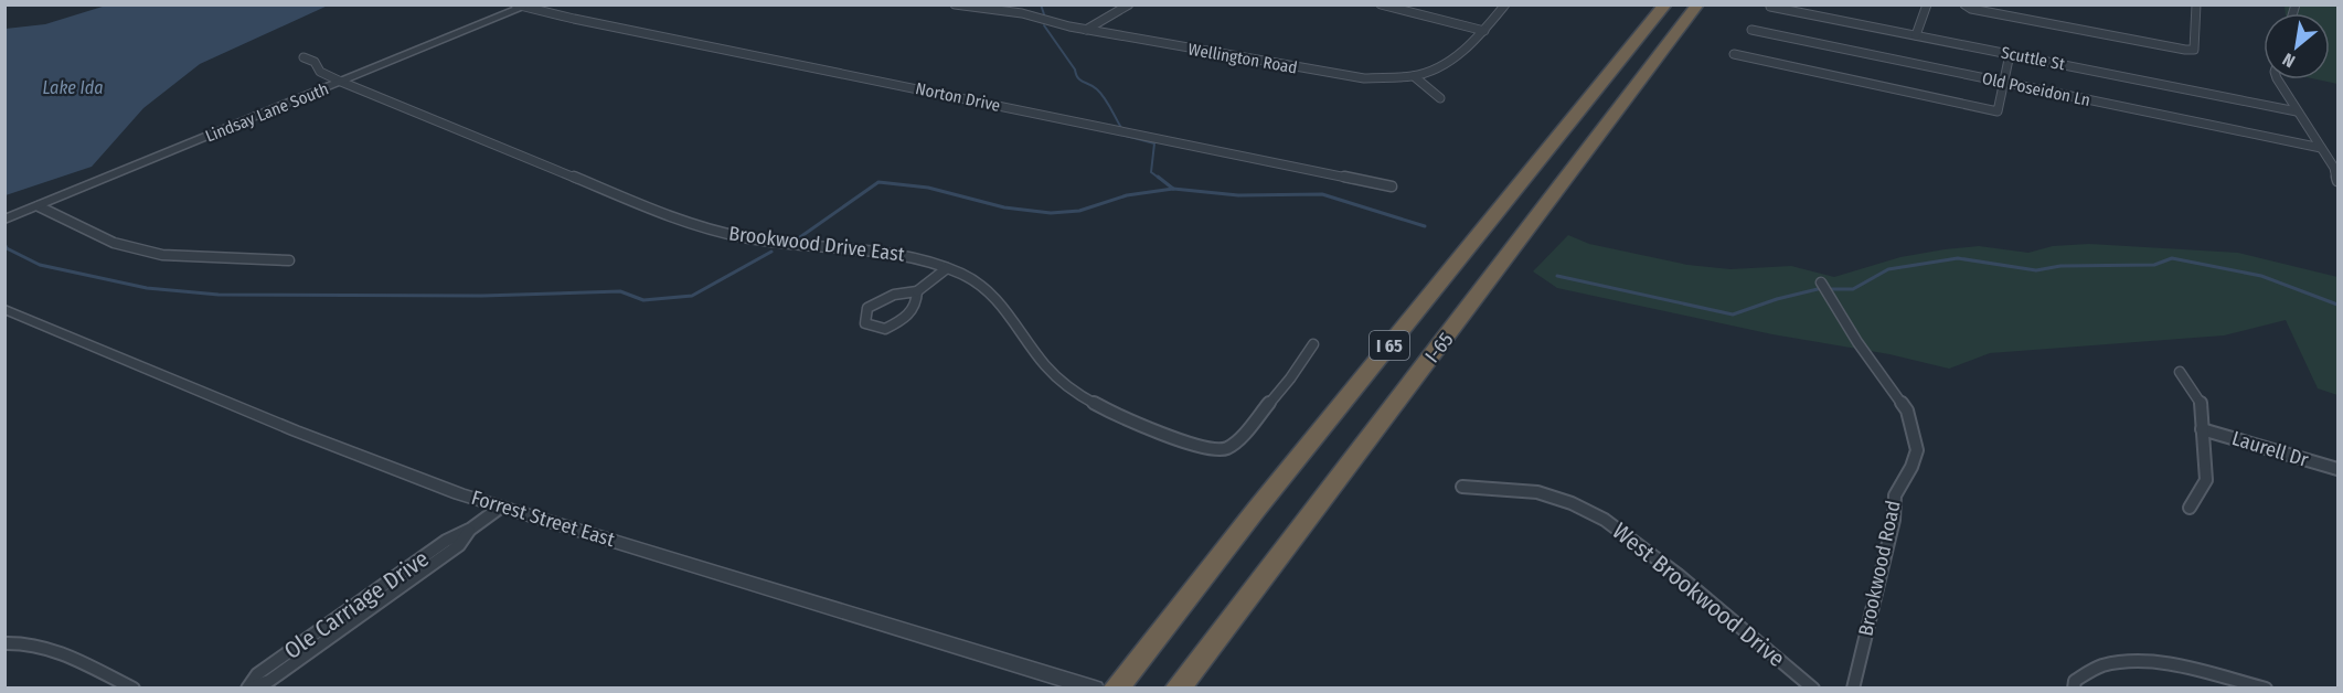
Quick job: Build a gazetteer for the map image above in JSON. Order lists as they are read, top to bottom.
{
  "streets": {
    "highway": ["I 65", "I-65"],
    "street": [
      "Wellington Road",
      "Scuttle St",
      "Old Poseidon Ln",
      "Norton Drive",
      "Lindsay Lane South",
      "Brookwood Drive East",
      "Laurell Dr",
      "Forrest Street East",
      "Brookwood Road",
      "West Brookwood Drive",
      "Ole Carriage Drive"
    ]
  },
  "crossings": [
    ["Norton Drive", "Lindsay Lane South"],
    ["Lindsay Lane South", "Brookwood Drive East"],
    ["Forrest Street East", "Ole Carriage Drive"]
  ],
  "water": ["Lake Ida"],
  "north": "bottom left"
}
